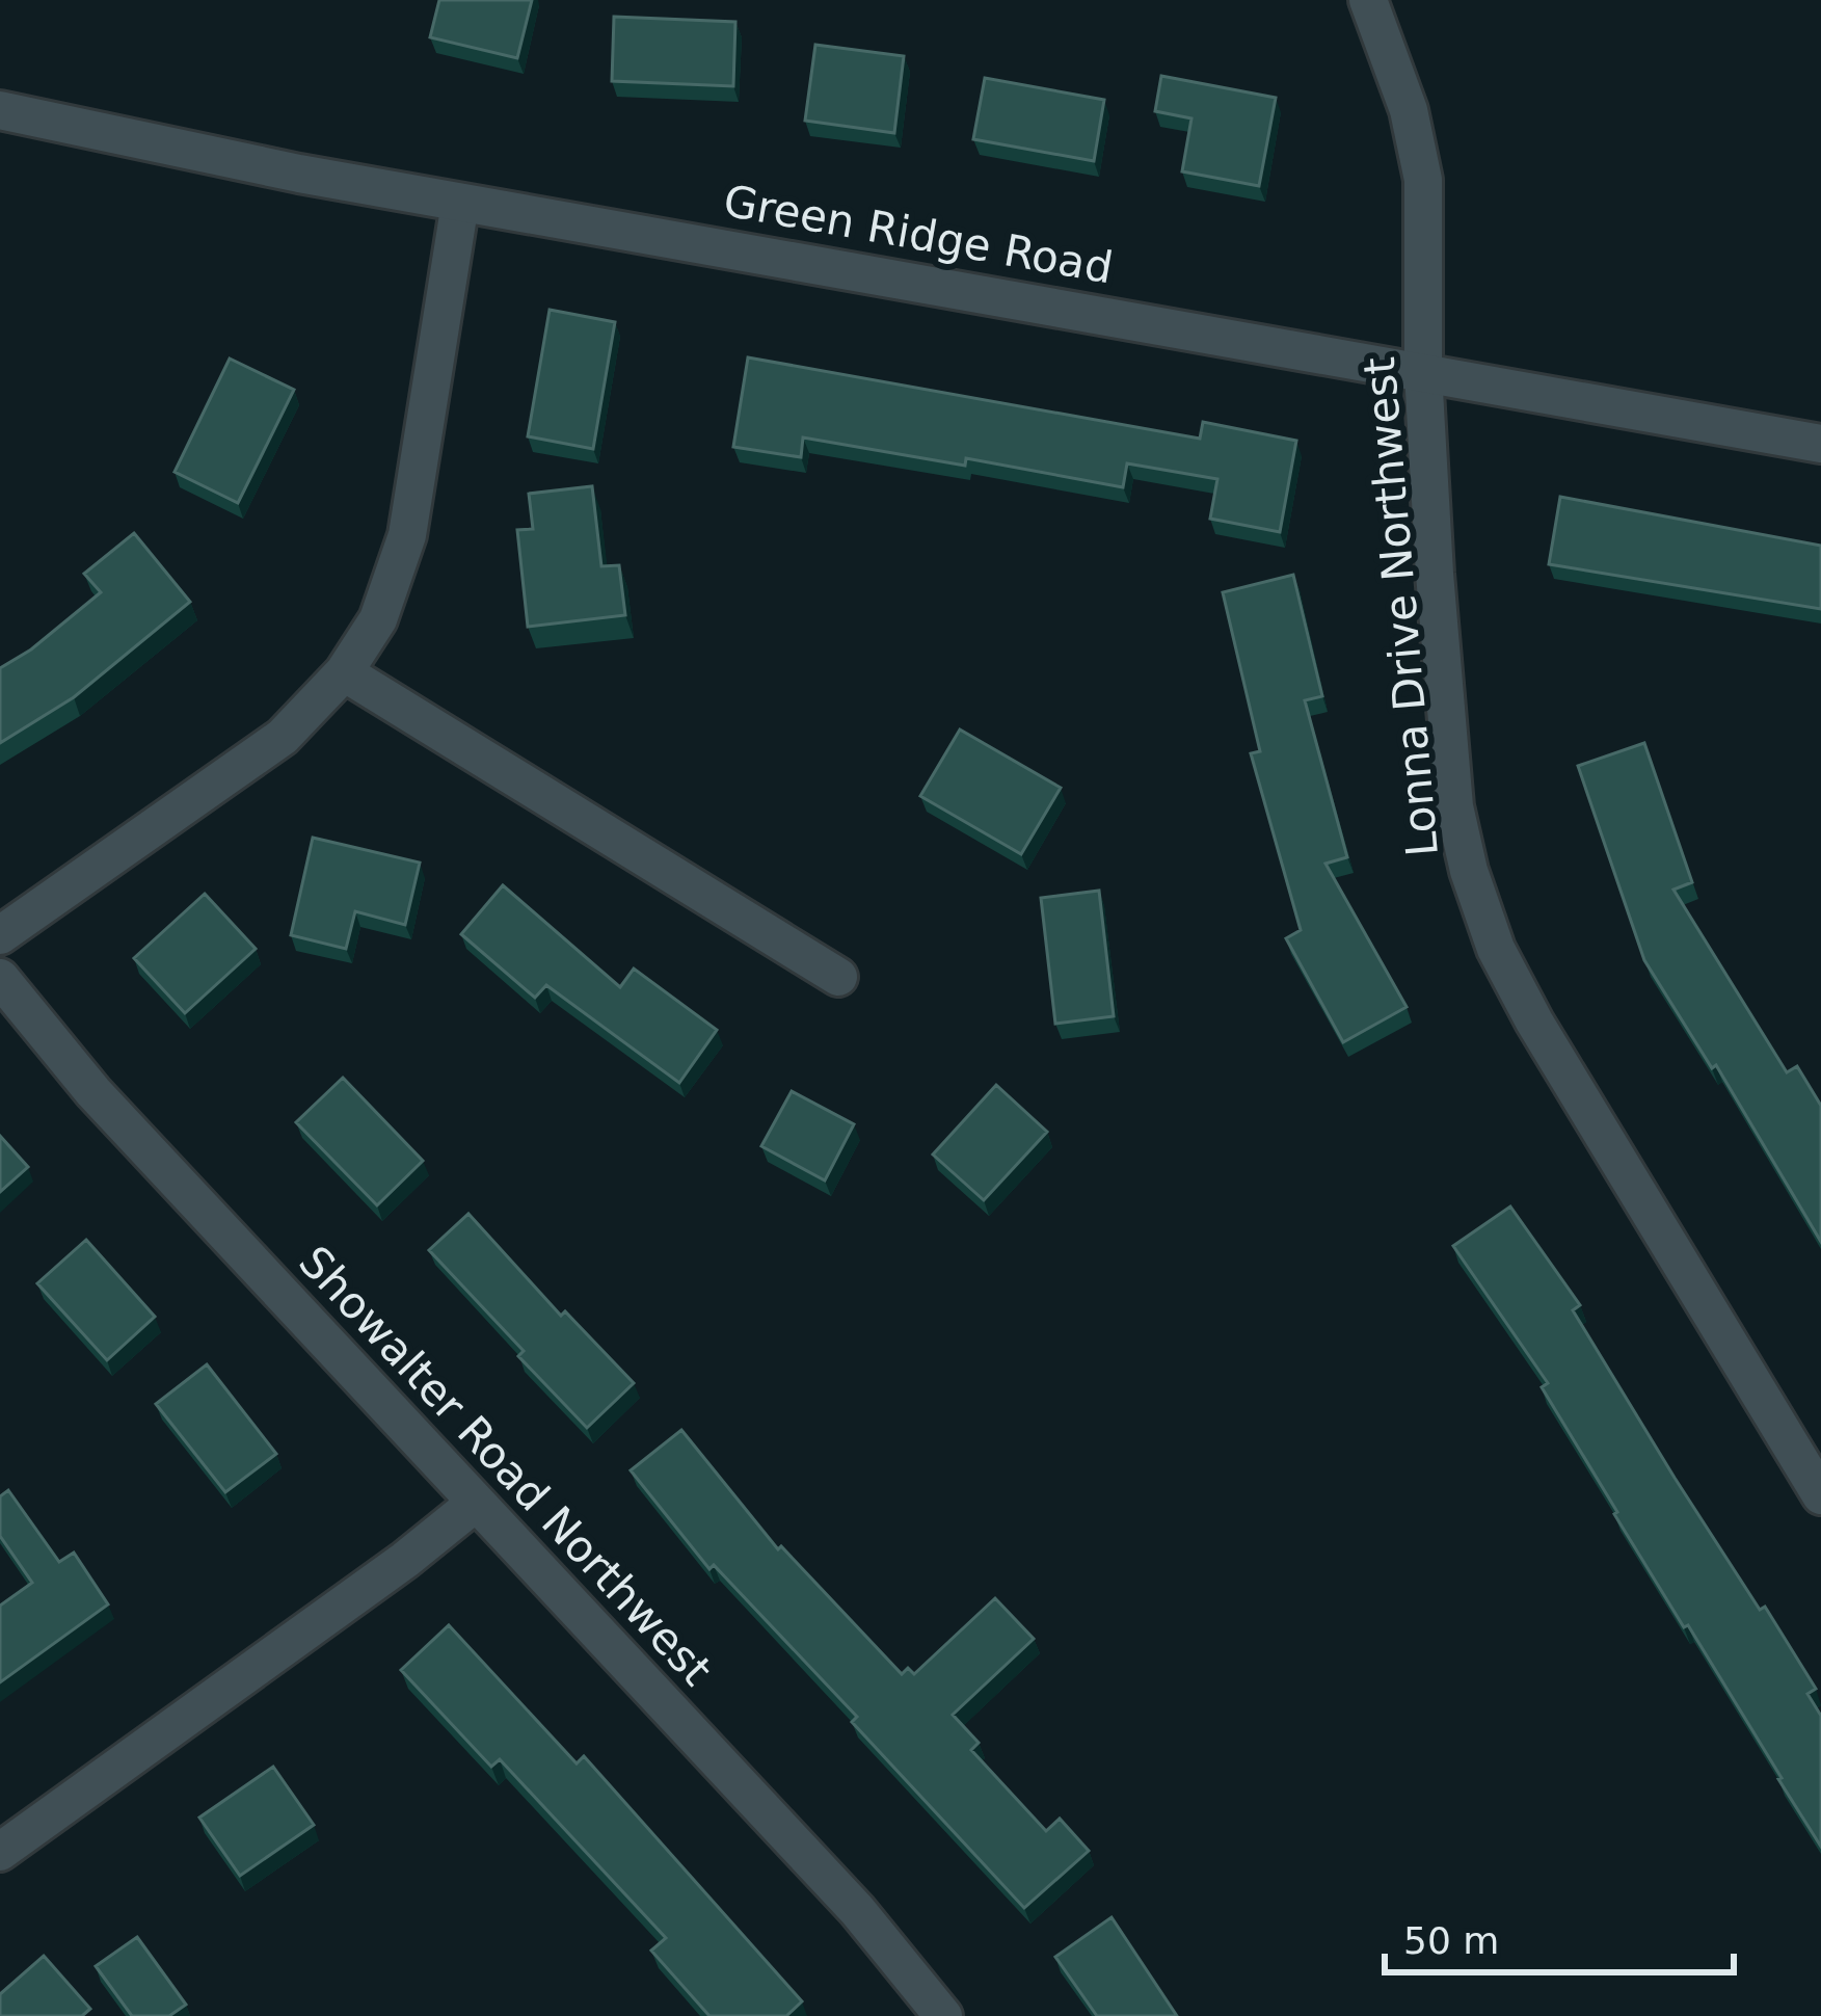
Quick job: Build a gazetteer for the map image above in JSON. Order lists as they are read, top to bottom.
{
  "streets": {
    "street": ["Green Ridge Road", "Lonna Drive Northwest", "Showalter Road Northwest"]
  },
  "crossings": [
    ["Green Ridge Road", "Lonna Drive Northwest"]
  ],
  "scale_bar": "50 m"
}
